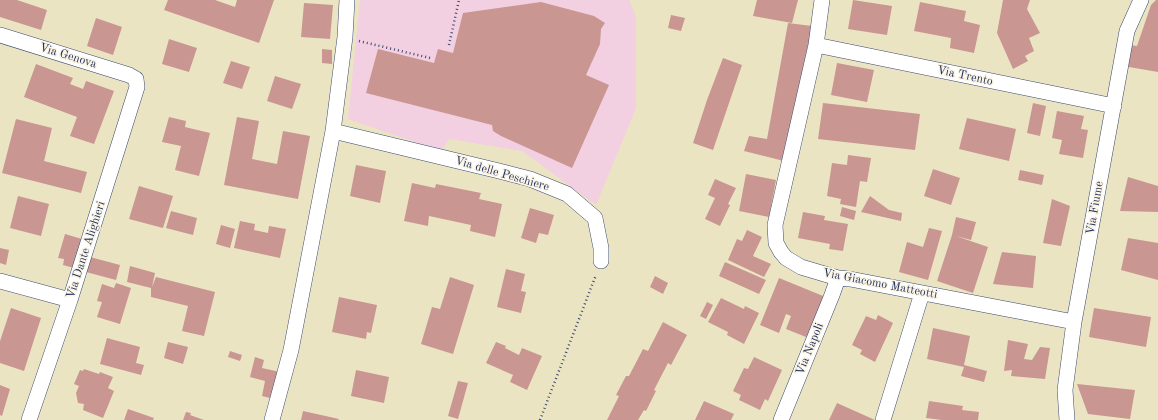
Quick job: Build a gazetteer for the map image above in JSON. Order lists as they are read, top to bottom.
{
  "streets": {
    "street": [
      "Via Genova",
      "Via Trento",
      "Via delle Peschiere",
      "Via Fiume",
      "Via Dante Alighieri",
      "Via Giacomo Matteotti",
      "Via Napoli"
    ]
  },
  "crossings": [
    ["Via Genova", "Via Dante Alighieri"],
    ["Via Trento", "Via Fiume"],
    ["Via Trento", "Via Giacomo Matteotti"],
    ["Via Fiume", "Via Giacomo Matteotti"],
    ["Via Giacomo Matteotti", "Via Napoli"]
  ]
}
